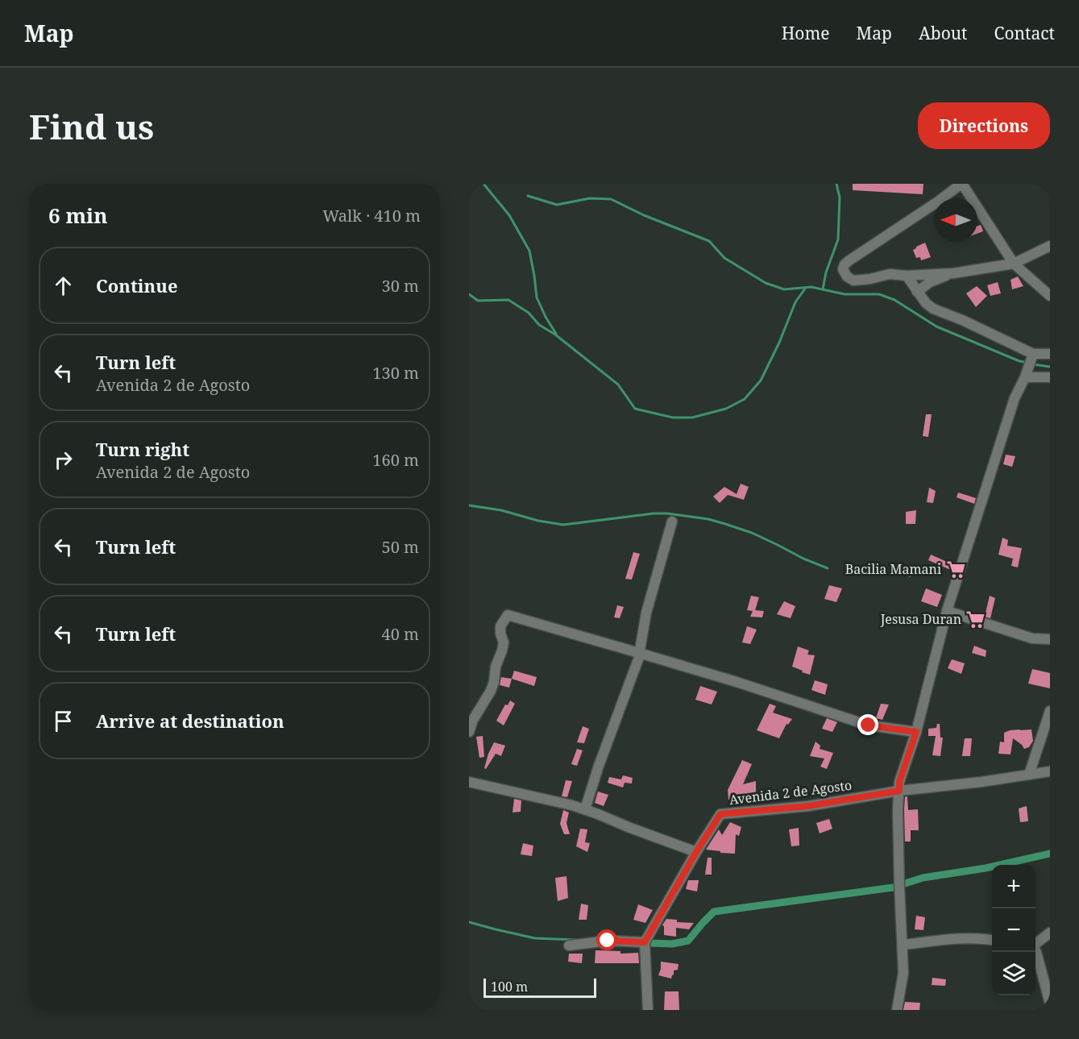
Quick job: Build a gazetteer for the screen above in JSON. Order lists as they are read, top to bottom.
{
  "streets": {
    "street": ["Avenida 2 de Agosto"]
  },
  "places": {
    "supermarket": ["Bacilia Mamani", "Jesusa Duran"]
  },
  "scale_bar": "100 m",
  "north": "left",
  "page": {
    "header": "Map",
    "nav": [
      "Home",
      "Map",
      "About",
      "Contact"
    ],
    "buttons": "Directions",
    "title": "Find us",
    "heading": ["6 min", "Walk · 410 m"],
    "list": [
      ["Continue", "30 m"],
      ["Turn left", "Avenida 2 de Agosto", "130 m"],
      ["Turn right", "Avenida 2 de Agosto", "160 m"],
      ["Turn left", "50 m"],
      ["Turn left", "40 m"],
      "Arrive at destination"
    ],
    "map_buttons": ["+", "−"],
    "scale": "100 m"
  }
}
